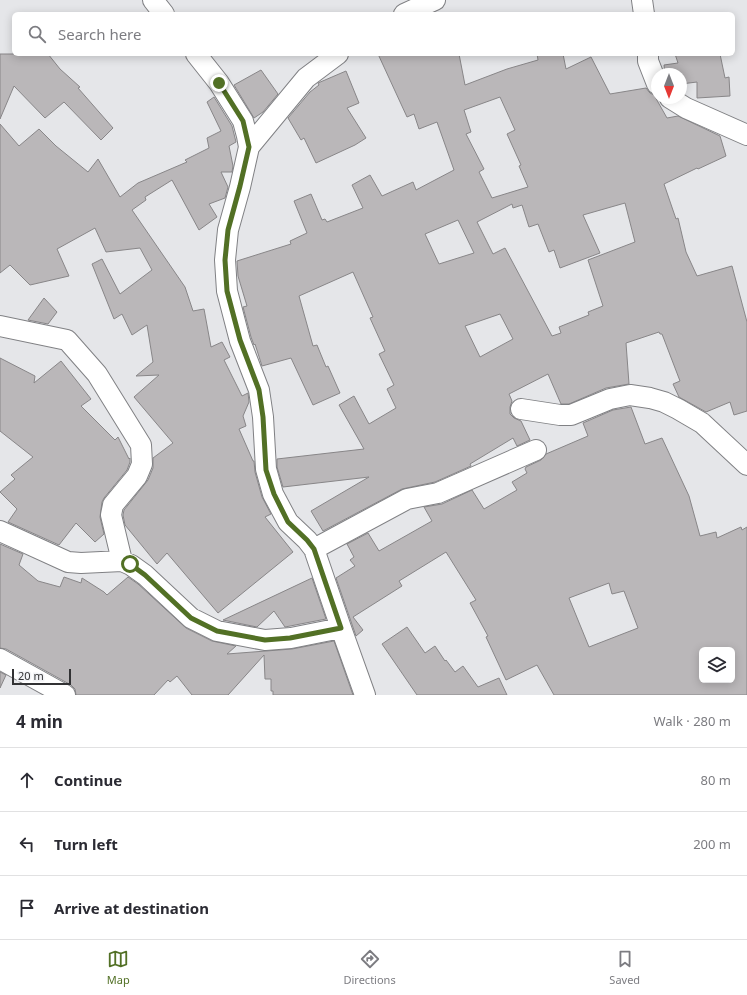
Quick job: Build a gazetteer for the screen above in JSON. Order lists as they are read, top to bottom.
{
  "scale_bar": "20 m",
  "north": "bottom",
  "page": {
    "search": "Search here",
    "scale": "20 m",
    "heading": ["4 min", "Walk · 280 m"],
    "list": [
      ["Continue", "80 m"],
      ["Turn left", "200 m"],
      "Arrive at destination"
    ],
    "nav": ["Map", "Directions", "Saved"]
  }
}
